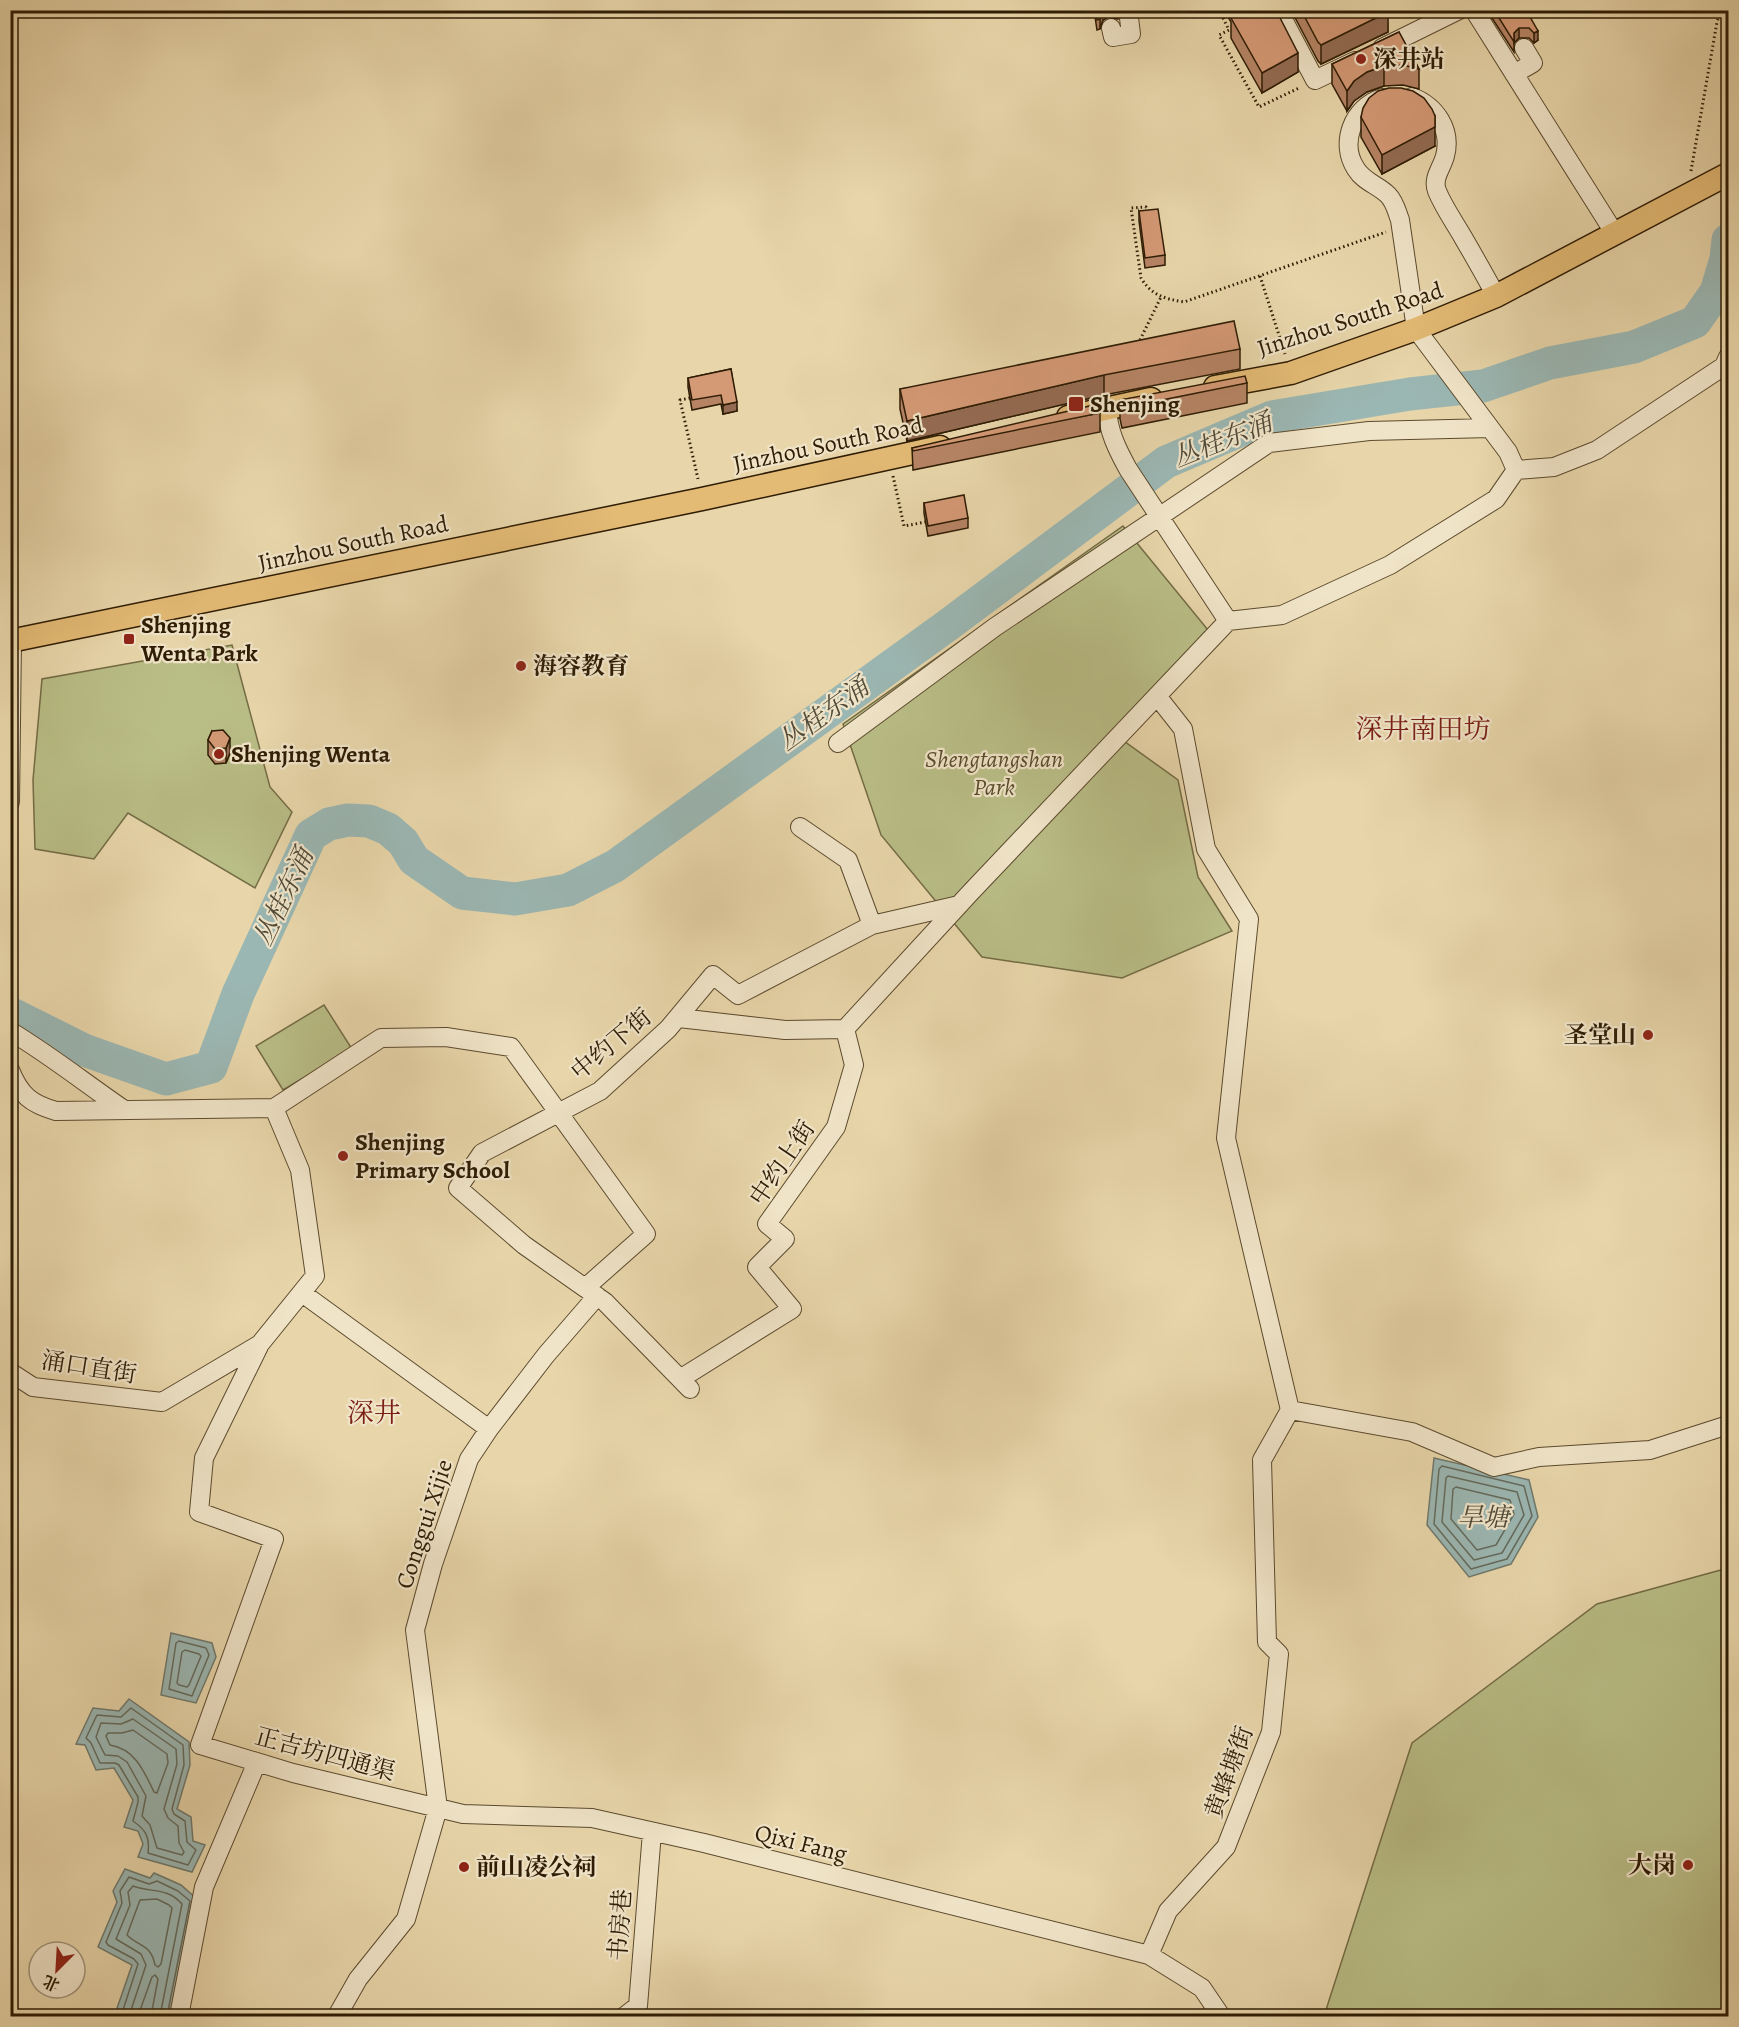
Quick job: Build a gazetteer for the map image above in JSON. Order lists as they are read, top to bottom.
{
  "streets": {
    "main road": ["Jinzhou South Road"],
    "street": [
      "中约下街",
      "中约上街",
      "涌口直街",
      "Conggui Xijie",
      "正吉坊四通渠",
      "黄蜂塘街",
      "Qixi Fang",
      "书房巷"
    ]
  },
  "crossings": [
    ["中约下街", "中约上街"],
    ["中约下街", "Conggui Xijie"],
    ["涌口直街", "正吉坊四通渠"],
    ["Conggui Xijie", "正吉坊四通渠"],
    ["Conggui Xijie", "Qixi Fang"],
    ["正吉坊四通渠", "Qixi Fang"],
    ["黄蜂塘街", "Qixi Fang"],
    ["Qixi Fang", "书房巷"]
  ],
  "districts": ["深井南田坊", "深井"],
  "water": ["丛桂东涌", "旱塘"],
  "parks": ["Shengtangshan Park"],
  "places": {
    "other": [
      "深井站",
      "海容教育",
      "Shenjing Wenta",
      "圣堂山",
      "Shenjing Primary School",
      "大岗",
      "前山凌公祠"
    ],
    "transit": ["Shenjing", "Shenjing Wenta Park"]
  },
  "north": "bottom left"
}
